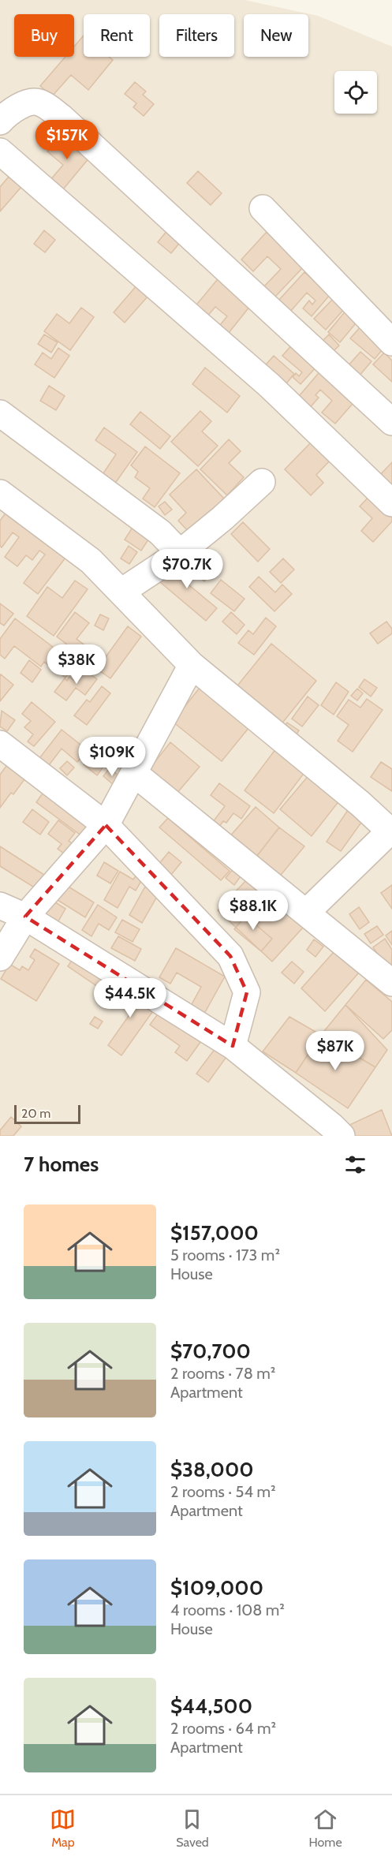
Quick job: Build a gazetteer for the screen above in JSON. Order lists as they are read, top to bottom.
{
  "scale_bar": "20 m",
  "page": {
    "chip": [
      "Buy",
      "Rent",
      "Filters",
      "New"
    ],
    "price": [
      "$157K",
      "$70.7K",
      "$38K",
      "$109K",
      "$88.1K",
      "$44.5K",
      "$87K"
    ],
    "scale": "20 m",
    "heading": "7 homes",
    "list": [
      {
        "name": "$157,000",
        "note": "5 rooms · 173 m² · House"
      },
      {
        "name": "$70,700",
        "note": "2 rooms · 78 m² · Apartment"
      },
      {
        "name": "$38,000",
        "note": "2 rooms · 54 m² · Apartment"
      },
      {
        "name": "$109,000",
        "note": "4 rooms · 108 m² · House"
      },
      {
        "name": "$44,500",
        "note": "2 rooms · 64 m² · Apartment"
      }
    ],
    "tabs": ["Map", "Saved", "Home"]
  }
}
